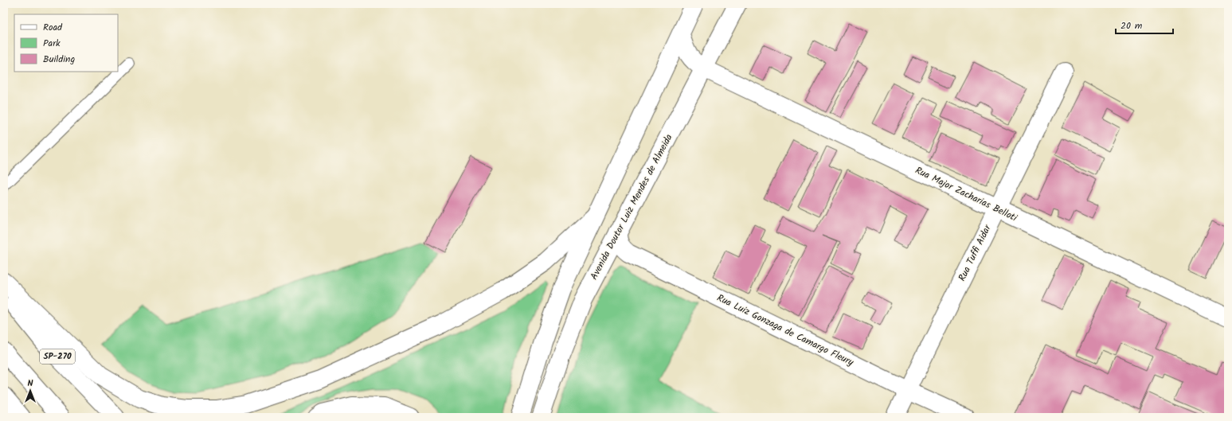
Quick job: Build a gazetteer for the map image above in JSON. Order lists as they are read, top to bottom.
{
  "streets": {
    "main road": [
      "Rua Major Zacharias Belloti",
      "Avenida Doutor Luiz Mendes de Almeida",
      "Rua Tuffi Aidar",
      "Rua Luiz Gonzaga de Camargo Fleury",
      "SP-270"
    ]
  },
  "crossings": [
    ["Rua Major Zacharias Belloti", "Avenida Doutor Luiz Mendes de Almeida"],
    ["Rua Major Zacharias Belloti", "Rua Tuffi Aidar"],
    ["Avenida Doutor Luiz Mendes de Almeida", "Rua Luiz Gonzaga de Camargo Fleury"],
    ["Rua Tuffi Aidar", "Rua Luiz Gonzaga de Camargo Fleury"]
  ],
  "legend": ["Road", "Park", "Building"],
  "scale_bar": "20 m",
  "north": "top"
}
